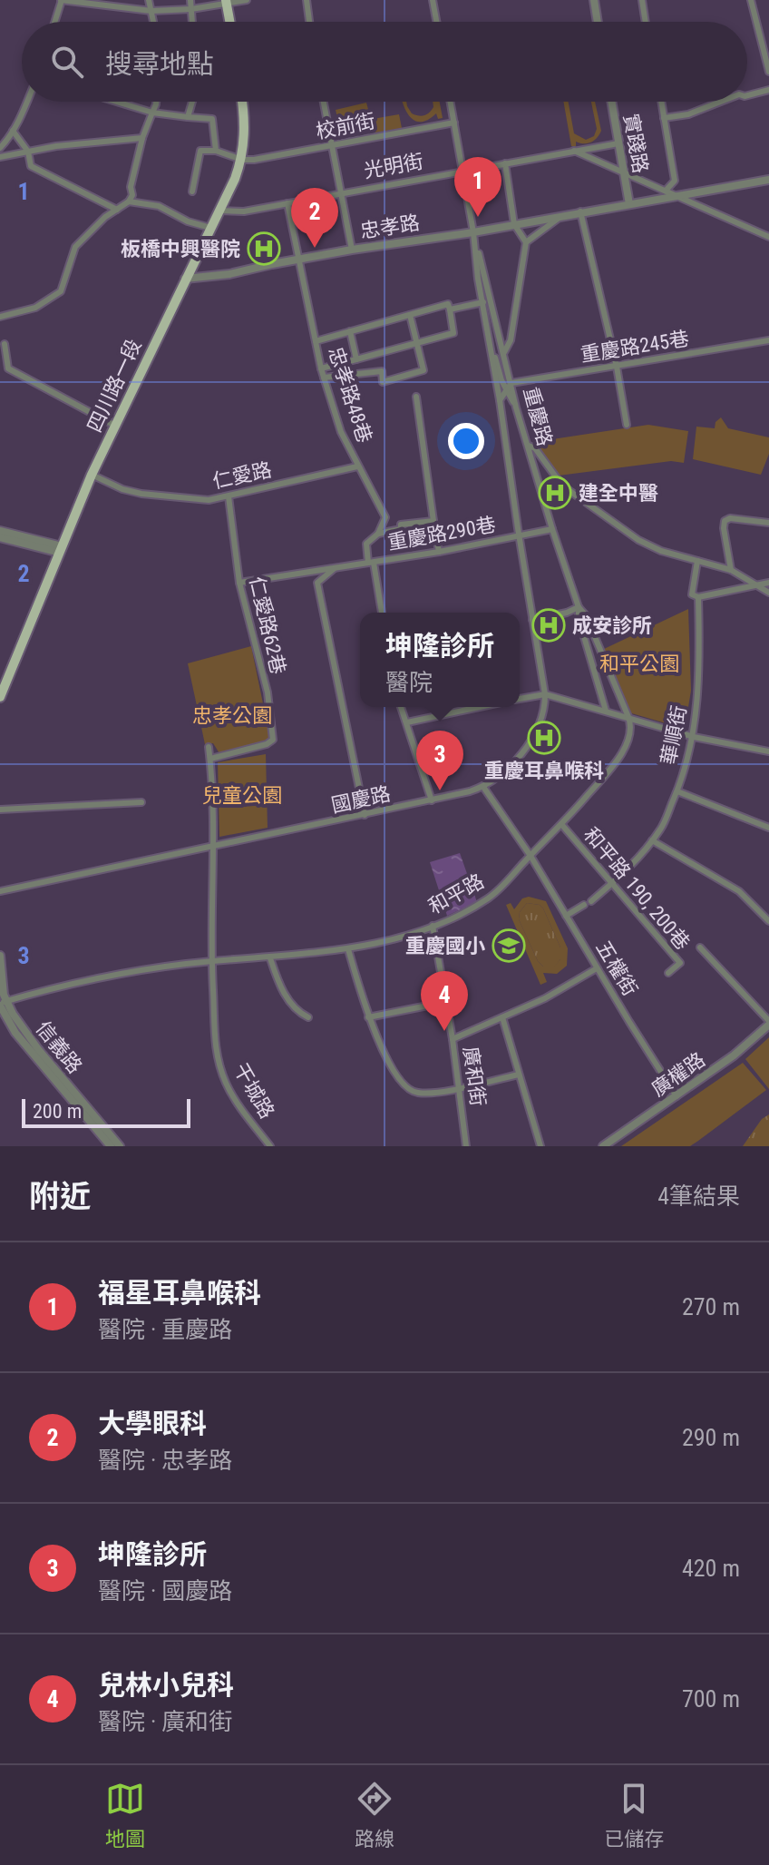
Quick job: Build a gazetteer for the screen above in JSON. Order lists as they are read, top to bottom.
{
  "streets": {
    "main road": ["四川路一段"],
    "street": [
      "校前街",
      "實踐路",
      "光明街",
      "忠孝路",
      "重慶路245巷",
      "忠孝路48巷",
      "重慶路",
      "仁愛路",
      "重慶路290巷",
      "仁愛路62巷",
      "華順街",
      "國慶路",
      "和平路 190, 200巷",
      "和平路",
      "五權街",
      "信義路",
      "廣權路",
      "廣和街",
      "干城路"
    ]
  },
  "crossings": [
    ["校前街", "四川路一段"],
    ["校前街", "重慶路"],
    ["實踐路", "光明街"],
    ["實踐路", "忠孝路"],
    ["光明街", "四川路一段"],
    ["光明街", "忠孝路48巷"],
    ["光明街", "重慶路"],
    ["忠孝路", "四川路一段"],
    ["忠孝路", "忠孝路48巷"],
    ["忠孝路", "重慶路"],
    ["重慶路245巷", "重慶路"],
    ["四川路一段", "仁愛路"],
    ["忠孝路48巷", "仁愛路"],
    ["重慶路", "重慶路290巷"],
    ["重慶路", "國慶路"],
    ["重慶路", "和平路"],
    ["仁愛路", "仁愛路62巷"],
    ["重慶路290巷", "仁愛路62巷"],
    ["重慶路290巷", "國慶路"],
    ["華順街", "和平路 190, 200巷"],
    ["國慶路", "五權街"],
    ["和平路 190, 200巷", "和平路"],
    ["和平路", "五權街"],
    ["和平路", "信義路"],
    ["和平路", "廣和街"],
    ["和平路", "干城路"],
    ["五權街", "廣權路"]
  ],
  "parks": ["和平公園", "忠孝公園", "兒童公園"],
  "places": {
    "hospital": [
      "板橋中興醫院",
      "建全中醫",
      "成安診所",
      "重慶耳鼻喉科"
    ],
    "school or university": ["重慶國小"]
  },
  "scale_bar": "200 m",
  "page": {
    "search": "搜尋地點",
    "pins": [
      "1",
      "2",
      "3",
      "4"
    ],
    "popup": ["坤隆診所", "醫院"],
    "scale": "200 m",
    "heading": ["附近", "4筆結果"],
    "list": [
      {
        "mark": "1",
        "name": "福星耳鼻喉科",
        "note": "醫院 · 重慶路",
        "value": "270 m"
      },
      {
        "mark": "2",
        "name": "大學眼科",
        "note": "醫院 · 忠孝路",
        "value": "290 m"
      },
      {
        "mark": "3",
        "name": "坤隆診所",
        "note": "醫院 · 國慶路",
        "value": "420 m"
      },
      {
        "mark": "4",
        "name": "兒林小兒科",
        "note": "醫院 · 廣和街",
        "value": "700 m"
      }
    ],
    "nav": ["地圖", "路線", "已儲存"]
  },
  "grid": {
    "rows": ["1", "2", "3"]
  }
}
